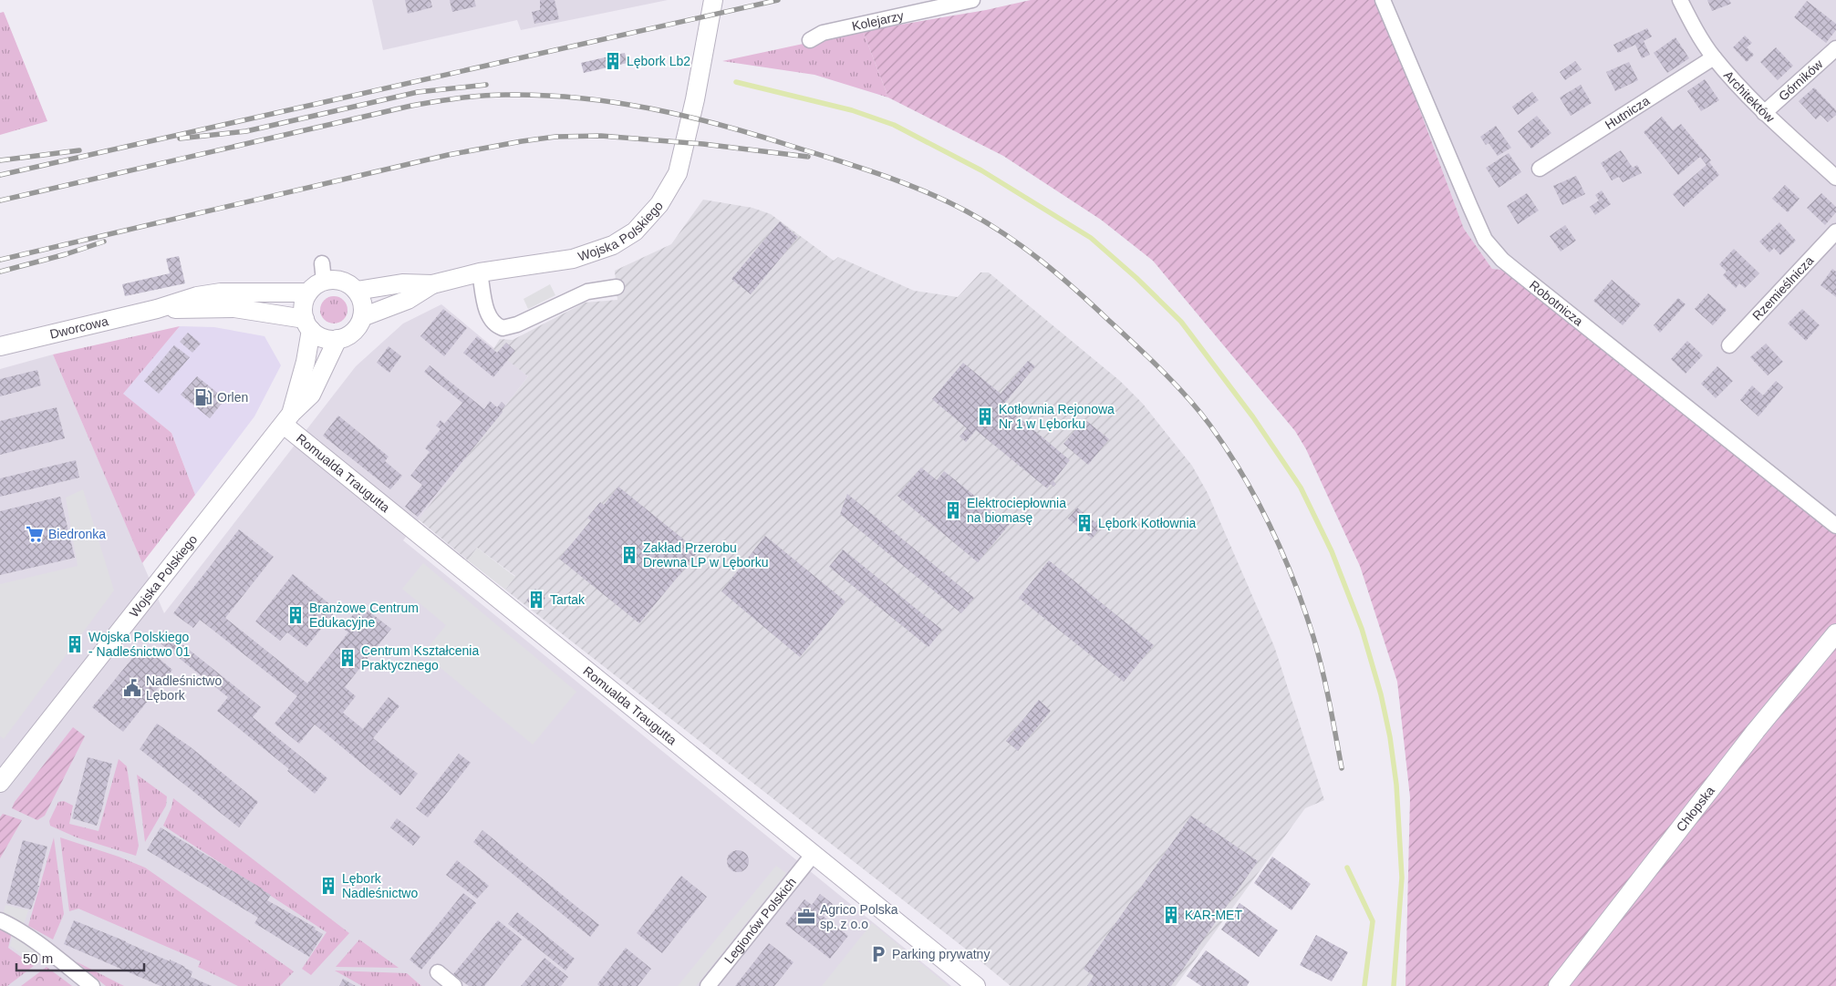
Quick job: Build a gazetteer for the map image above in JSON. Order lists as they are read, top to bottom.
{
  "streets": {
    "street": [
      "Kolejarzy",
      "Górników",
      "Architektów",
      "Hutnicza",
      "Wojska Polskiego",
      "Rzemieślnicza",
      "Robotnicza",
      "Dworcowa",
      "Romualda Traugutta",
      "Chłopska",
      "Legionów Polskich"
    ]
  },
  "crossings": [
    ["Górników", "Architektów"],
    ["Architektów", "Hutnicza"],
    ["Wojska Polskiego", "Dworcowa"],
    ["Wojska Polskiego", "Romualda Traugutta"],
    ["Romualda Traugutta", "Legionów Polskich"]
  ],
  "places": {
    "building": [
      "Lębork Lb2",
      "Kotłownia Rejonowa Nr 1 w Lęborku",
      "Elektrociepłownia na biomasę",
      "Lębork Kotłownia",
      "Zakład Przerobu Drewna LP w Lęborku",
      "Tartak",
      "Branżowe Centrum Edukacyjne",
      "Wojska Polskiego - Nadleśnictwo 01",
      "Centrum Kształcenia Praktycznego",
      "Lębork Nadleśnictwo",
      "KAR-MET"
    ],
    "fuel station": ["Orlen"],
    "supermarket": ["Biedronka"],
    "public building": ["Nadleśnictwo Lębork"],
    "office": ["Agrico Polska sp. z o.o"],
    "parking": ["Parking prywatny"]
  },
  "scale_bar": "50 m"
}
